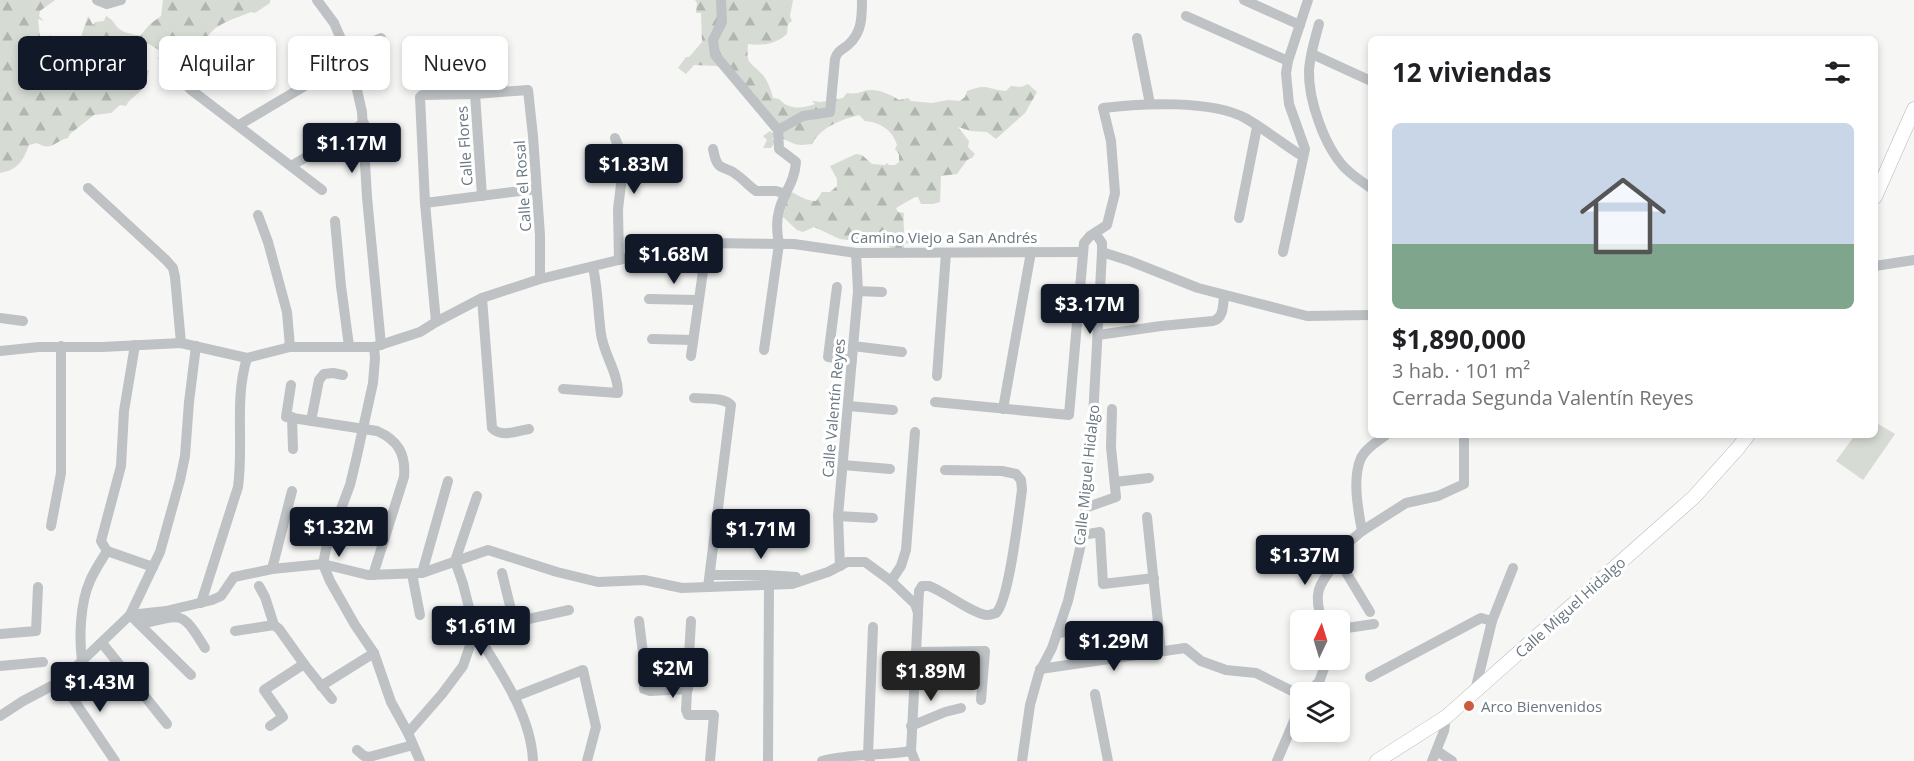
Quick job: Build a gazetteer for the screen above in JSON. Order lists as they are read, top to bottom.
{
  "streets": {
    "main road": ["Calle Miguel Hidalgo"],
    "street": [
      "Calle Flores",
      "Calle el Rosal",
      "Camino Viejo a San Andrés",
      "Calle Valentín Reyes"
    ]
  },
  "crossings": [
    ["Calle Flores", "Calle el Rosal"],
    ["Calle el Rosal", "Camino Viejo a San Andrés"],
    ["Camino Viejo a San Andrés", "Calle Valentín Reyes"]
  ],
  "places": ["Arco Bienvenidos"],
  "north": "top",
  "page": {
    "chip": [
      "Comprar",
      "Alquilar",
      "Filtros",
      "Nuevo"
    ],
    "heading": "12 viviendas",
    "list": [
      {
        "name": "$1,890,000",
        "note": "3 hab. · 101 m² · Cerrada Segunda Valentín Reyes"
      }
    ],
    "price": [
      "$1.17M",
      "$1.83M",
      "$1.68M",
      "$3.17M",
      "$1.32M",
      "$1.71M",
      "$1.37M",
      "$1.61M",
      "$1.29M",
      "$2M",
      "$1.89M",
      "$1.43M"
    ]
  }
}
